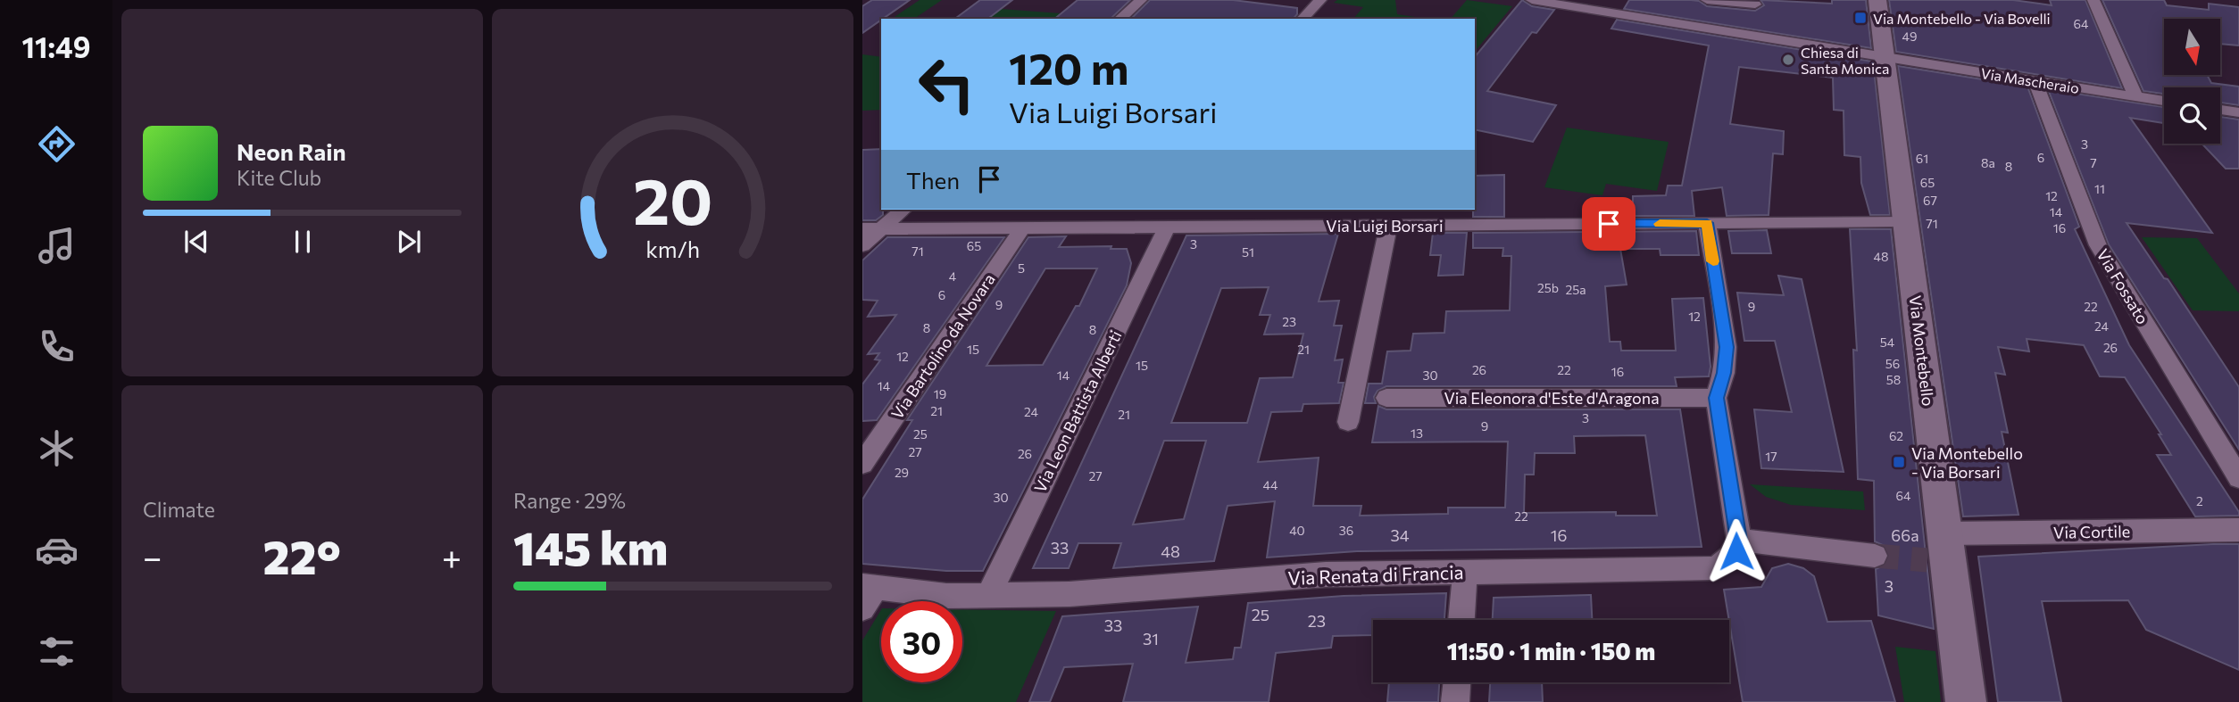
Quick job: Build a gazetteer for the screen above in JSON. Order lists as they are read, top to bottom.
{
  "streets": {
    "street": [
      "Via Mascheraio",
      "Via Luigi Borsari",
      "Via Fossato",
      "Via Bartolino da Novara",
      "Via Montebello",
      "Via Eleonora d'Este d'Aragona",
      "Via Leon Battista Alberti",
      "Via Cortile",
      "Via Renata di Francia"
    ]
  },
  "crossings": [
    ["Via Mascheraio", "Via Fossato"],
    ["Via Mascheraio", "Via Montebello"],
    ["Via Luigi Borsari", "Via Bartolino da Novara"],
    ["Via Luigi Borsari", "Via Montebello"],
    ["Via Luigi Borsari", "Via Leon Battista Alberti"],
    ["Via Montebello", "Via Cortile"],
    ["Via Leon Battista Alberti", "Via Renata di Francia"]
  ],
  "places": {
    "transit": ["Via Montebello - Via Bovelli", "Via Montebello - Via Borsari"],
    "other": ["Chiesa di Santa Monica"]
  },
  "house_numbers": [
    "64",
    "49",
    "3",
    "6",
    "61",
    "8a",
    "7",
    "8",
    "65",
    "11",
    "12",
    "67",
    "14",
    "71",
    "16",
    "3",
    "65",
    "71",
    "51",
    "48",
    "5",
    "4",
    "25b",
    "25a",
    "6",
    "9",
    "9",
    "22",
    "12",
    "23",
    "24",
    "8",
    "8",
    "54",
    "26",
    "15",
    "21",
    "12",
    "56",
    "15",
    "26",
    "22",
    "16",
    "14",
    "30",
    "58",
    "14",
    "19",
    "21",
    "24",
    "21",
    "3",
    "9",
    "13",
    "25",
    "62",
    "27",
    "26",
    "17",
    "29",
    "27",
    "44",
    "64",
    "30",
    "2",
    "22",
    "40",
    "36",
    "34",
    "16",
    "66a",
    "33",
    "48",
    "3",
    "25",
    "23",
    "33",
    "31"
  ],
  "north": "bottom",
  "page": {
    "tabs": "11:49",
    "turn": ["120 m", "Via Luigi Borsari"],
    "song": ["Neon Rain", "Kite Club"],
    "then": "Then",
    "tile": [
      "Climate",
      ["Range · 29%", "145 km"]
    ],
    "heat": ["−", "22°", "+"],
    "limit": "30",
    "trip": "11:50 · 1 min · 150 m",
    "gauge": ["20", "km/h"]
  }
}
